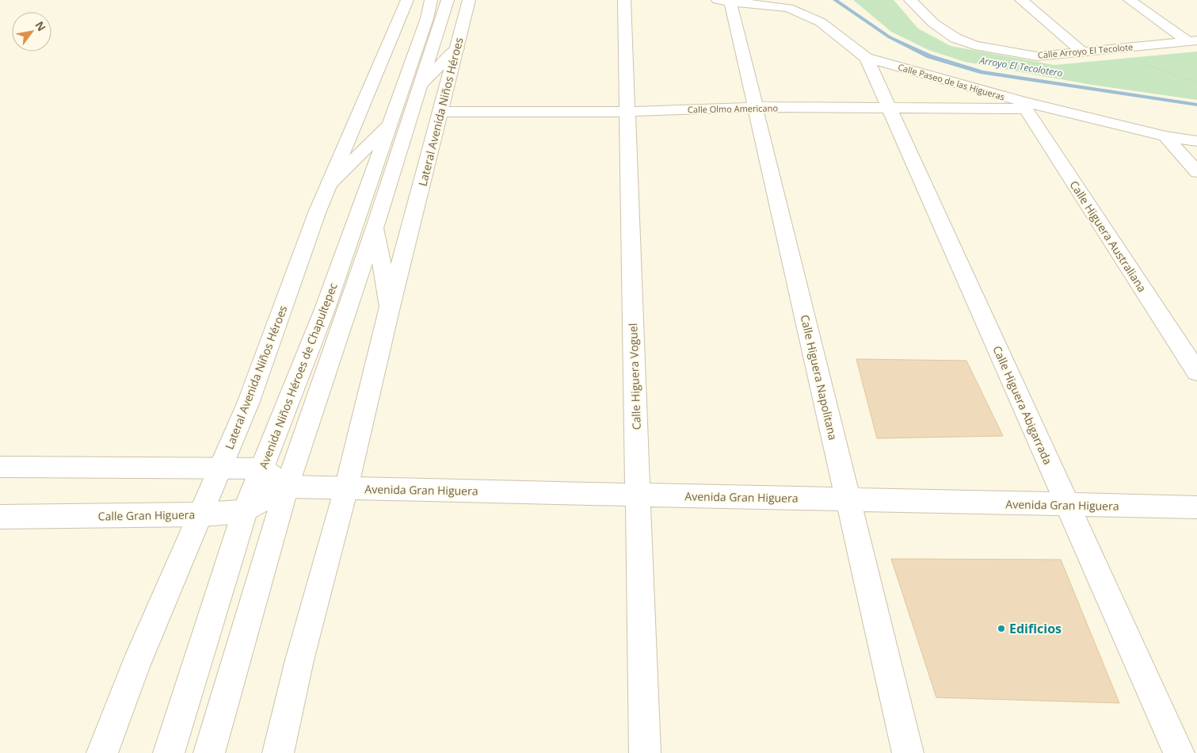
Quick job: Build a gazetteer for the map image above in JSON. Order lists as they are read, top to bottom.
{
  "streets": {
    "street": [
      "Calle Arroyo El Tecolote",
      "Calle Paseo de las Higueras",
      "Calle Olmo Americano",
      "Lateral Avenida Niños Héroes",
      "Calle Higuera Australiana",
      "Avenida Niños Héroes de Chapultepec",
      "Calle Higuera Voguel",
      "Calle Higuera Napolitana",
      "Calle Higuera Abigarrada",
      "Avenida Gran Higuera",
      "Calle Gran Higuera"
    ]
  },
  "crossings": [
    ["Calle Paseo de las Higueras", "Calle Olmo Americano"],
    ["Calle Paseo de las Higueras", "Calle Higuera Australiana"],
    ["Calle Paseo de las Higueras", "Calle Higuera Napolitana"],
    ["Calle Paseo de las Higueras", "Calle Higuera Abigarrada"],
    ["Calle Olmo Americano", "Lateral Avenida Niños Héroes"],
    ["Calle Olmo Americano", "Calle Higuera Australiana"],
    ["Calle Olmo Americano", "Calle Higuera Voguel"],
    ["Calle Olmo Americano", "Calle Higuera Napolitana"],
    ["Calle Olmo Americano", "Calle Higuera Abigarrada"],
    ["Lateral Avenida Niños Héroes", "Avenida Gran Higuera"],
    ["Lateral Avenida Niños Héroes", "Calle Gran Higuera"],
    ["Avenida Niños Héroes de Chapultepec", "Avenida Gran Higuera"],
    ["Avenida Niños Héroes de Chapultepec", "Calle Gran Higuera"],
    ["Calle Higuera Voguel", "Avenida Gran Higuera"],
    ["Calle Higuera Napolitana", "Avenida Gran Higuera"],
    ["Calle Higuera Abigarrada", "Avenida Gran Higuera"],
    ["Avenida Gran Higuera", "Calle Gran Higuera"]
  ],
  "water": ["Arroyo El Tecolotero"],
  "places": ["Edificios"],
  "north": "top right"
}
